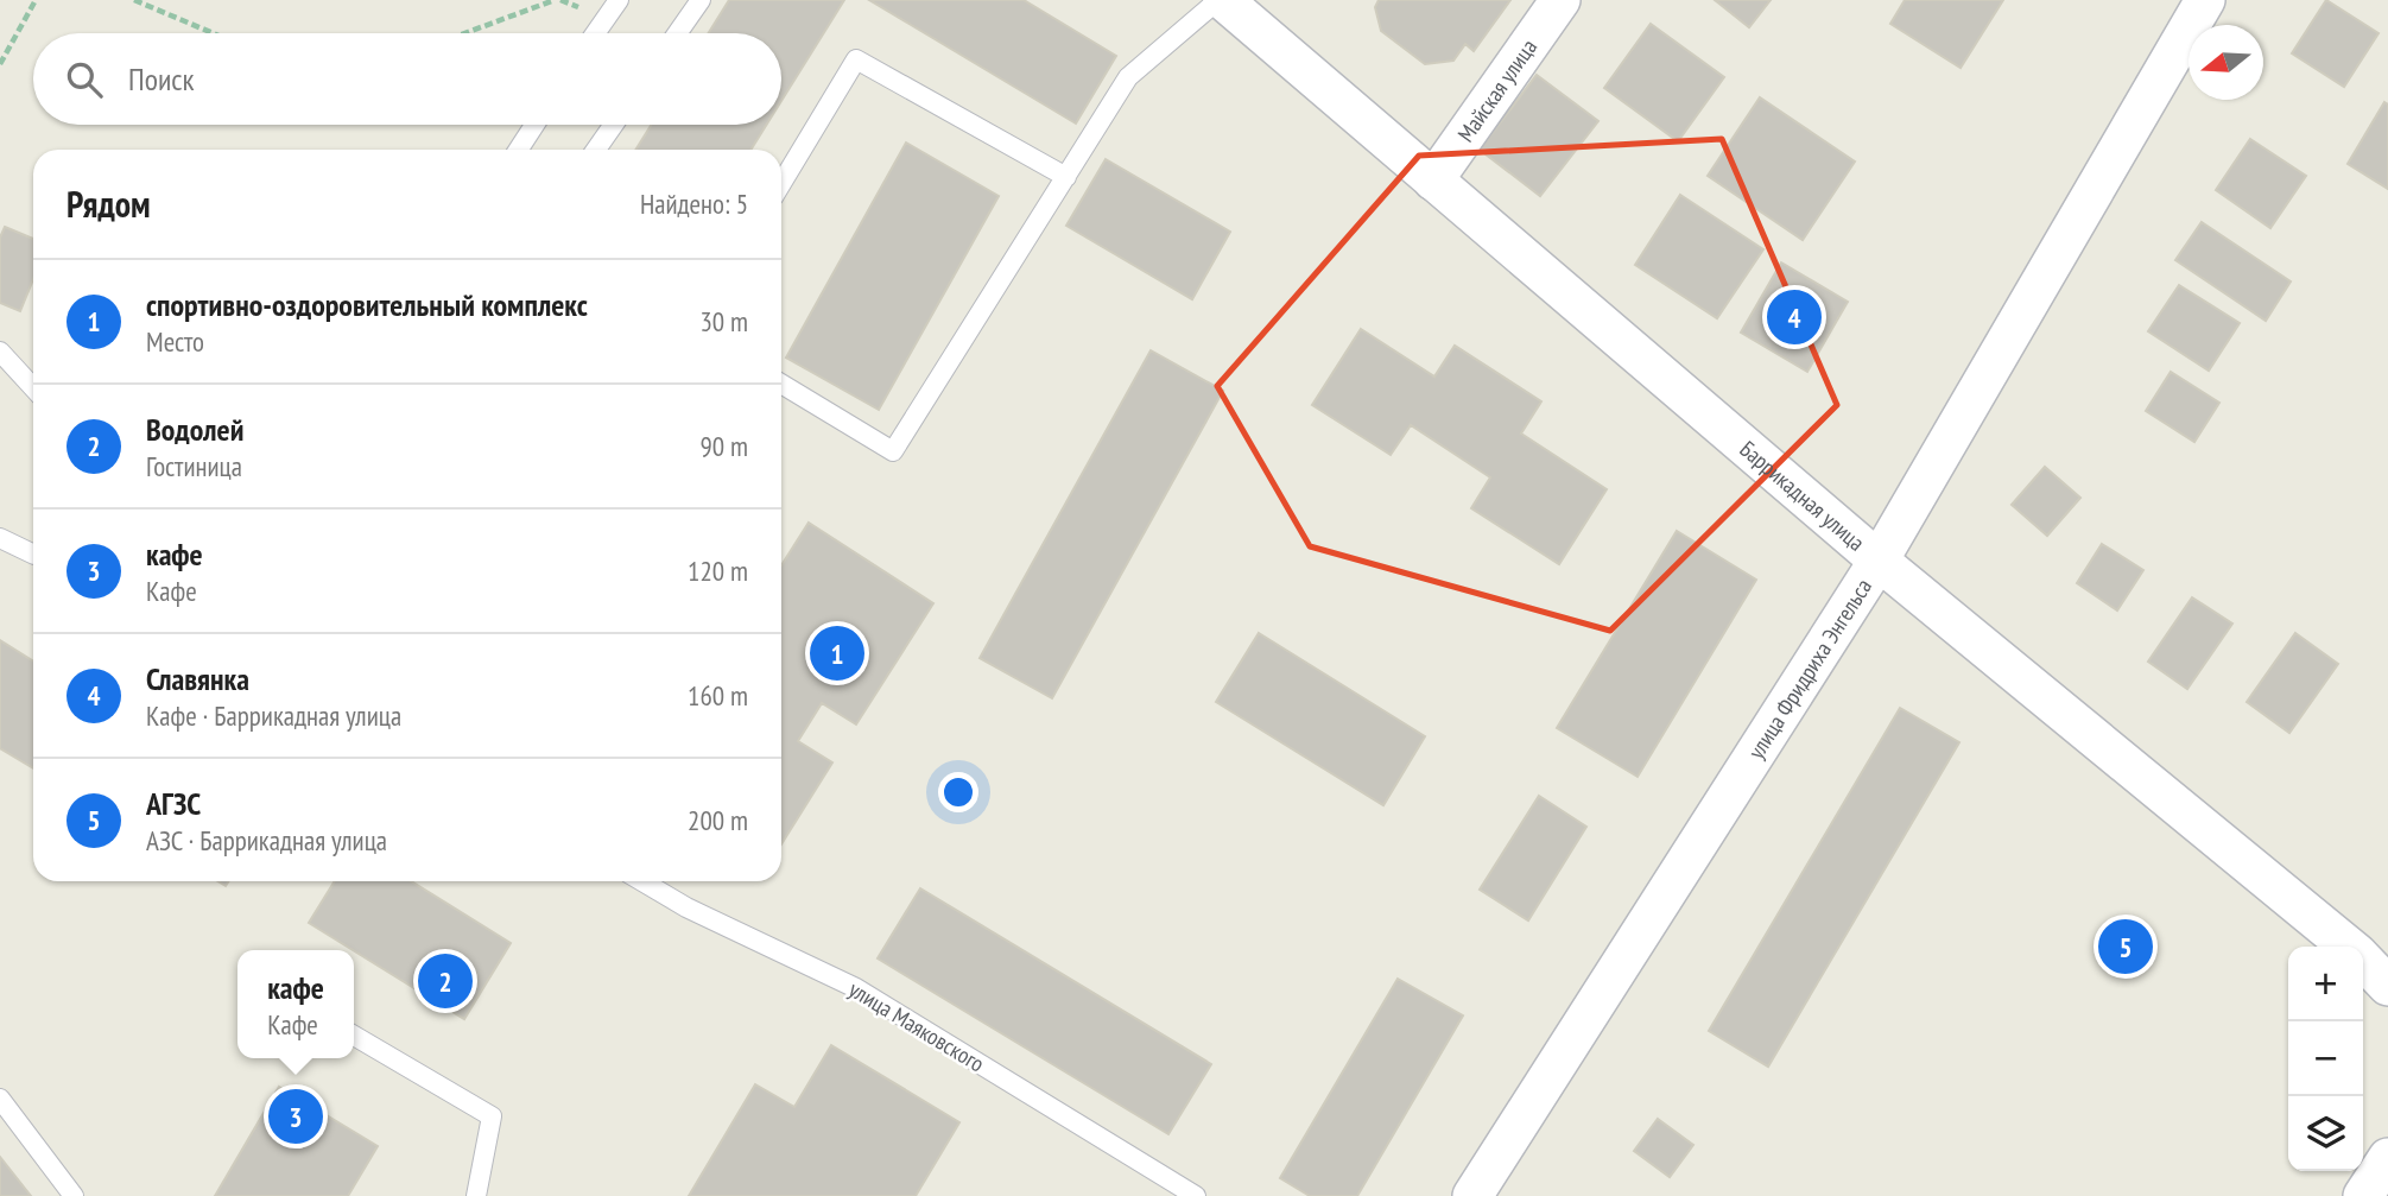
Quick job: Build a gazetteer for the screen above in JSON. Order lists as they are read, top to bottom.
{
  "streets": {
    "street": ["Майская улица", "Баррикадная улица", "улица Фридриха Энгельса"],
    "lane": ["улица Маяковского"]
  },
  "crossings": [
    ["Майская улица", "Баррикадная улица"],
    ["Баррикадная улица", "улица Фридриха Энгельса"]
  ],
  "north": "left",
  "page": {
    "search": "Поиск",
    "heading": ["Рядом", "Найдено: 5"],
    "list": [
      {
        "mark": "1",
        "name": "спортивно-оздоровительный комплекс",
        "note": "Место",
        "value": "30 m"
      },
      {
        "mark": "2",
        "name": "Водолей",
        "note": "Гостиница",
        "value": "90 m"
      },
      {
        "mark": "3",
        "name": "кафе",
        "note": "Кафе",
        "value": "120 m"
      },
      {
        "mark": "4",
        "name": "Славянка",
        "note": "Кафе · Баррикадная улица",
        "value": "160 m"
      },
      {
        "mark": "5",
        "name": "АГЗС",
        "note": "АЗС · Баррикадная улица",
        "value": "200 m"
      }
    ],
    "pins": [
      "4",
      "1",
      "5",
      "2",
      "3"
    ],
    "map_buttons": ["+", "−"],
    "popup": ["кафе", "Кафе"]
  }
}
